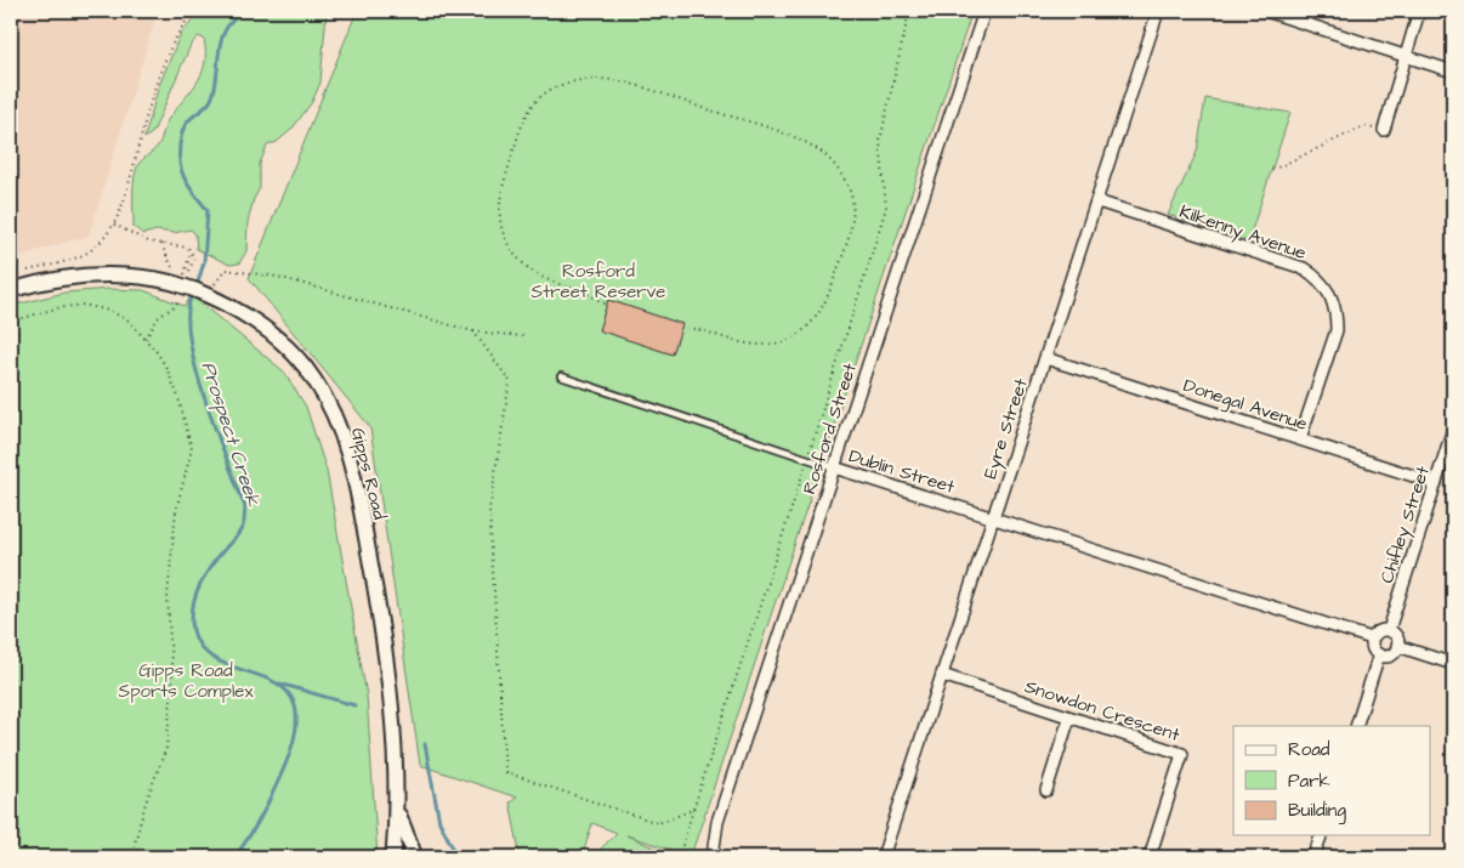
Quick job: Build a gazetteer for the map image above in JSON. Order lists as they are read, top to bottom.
{
  "streets": {
    "main road": ["Gipps Road"],
    "street": [
      "Kilkenny Avenue",
      "Donegal Avenue",
      "Rosford Street",
      "Eyre Street",
      "Dublin Street",
      "Chifley Street",
      "Snowdon Crescent"
    ]
  },
  "crossings": [
    ["Kilkenny Avenue", "Donegal Avenue"],
    ["Kilkenny Avenue", "Eyre Street"],
    ["Donegal Avenue", "Eyre Street"],
    ["Donegal Avenue", "Chifley Street"],
    ["Rosford Street", "Dublin Street"],
    ["Eyre Street", "Dublin Street"],
    ["Eyre Street", "Snowdon Crescent"],
    ["Dublin Street", "Chifley Street"]
  ],
  "water": ["Prospect Creek"],
  "parks": ["Rosford Street Reserve", "Gipps Road Sports Complex"],
  "legend": ["Road", "Park", "Building"]
}
